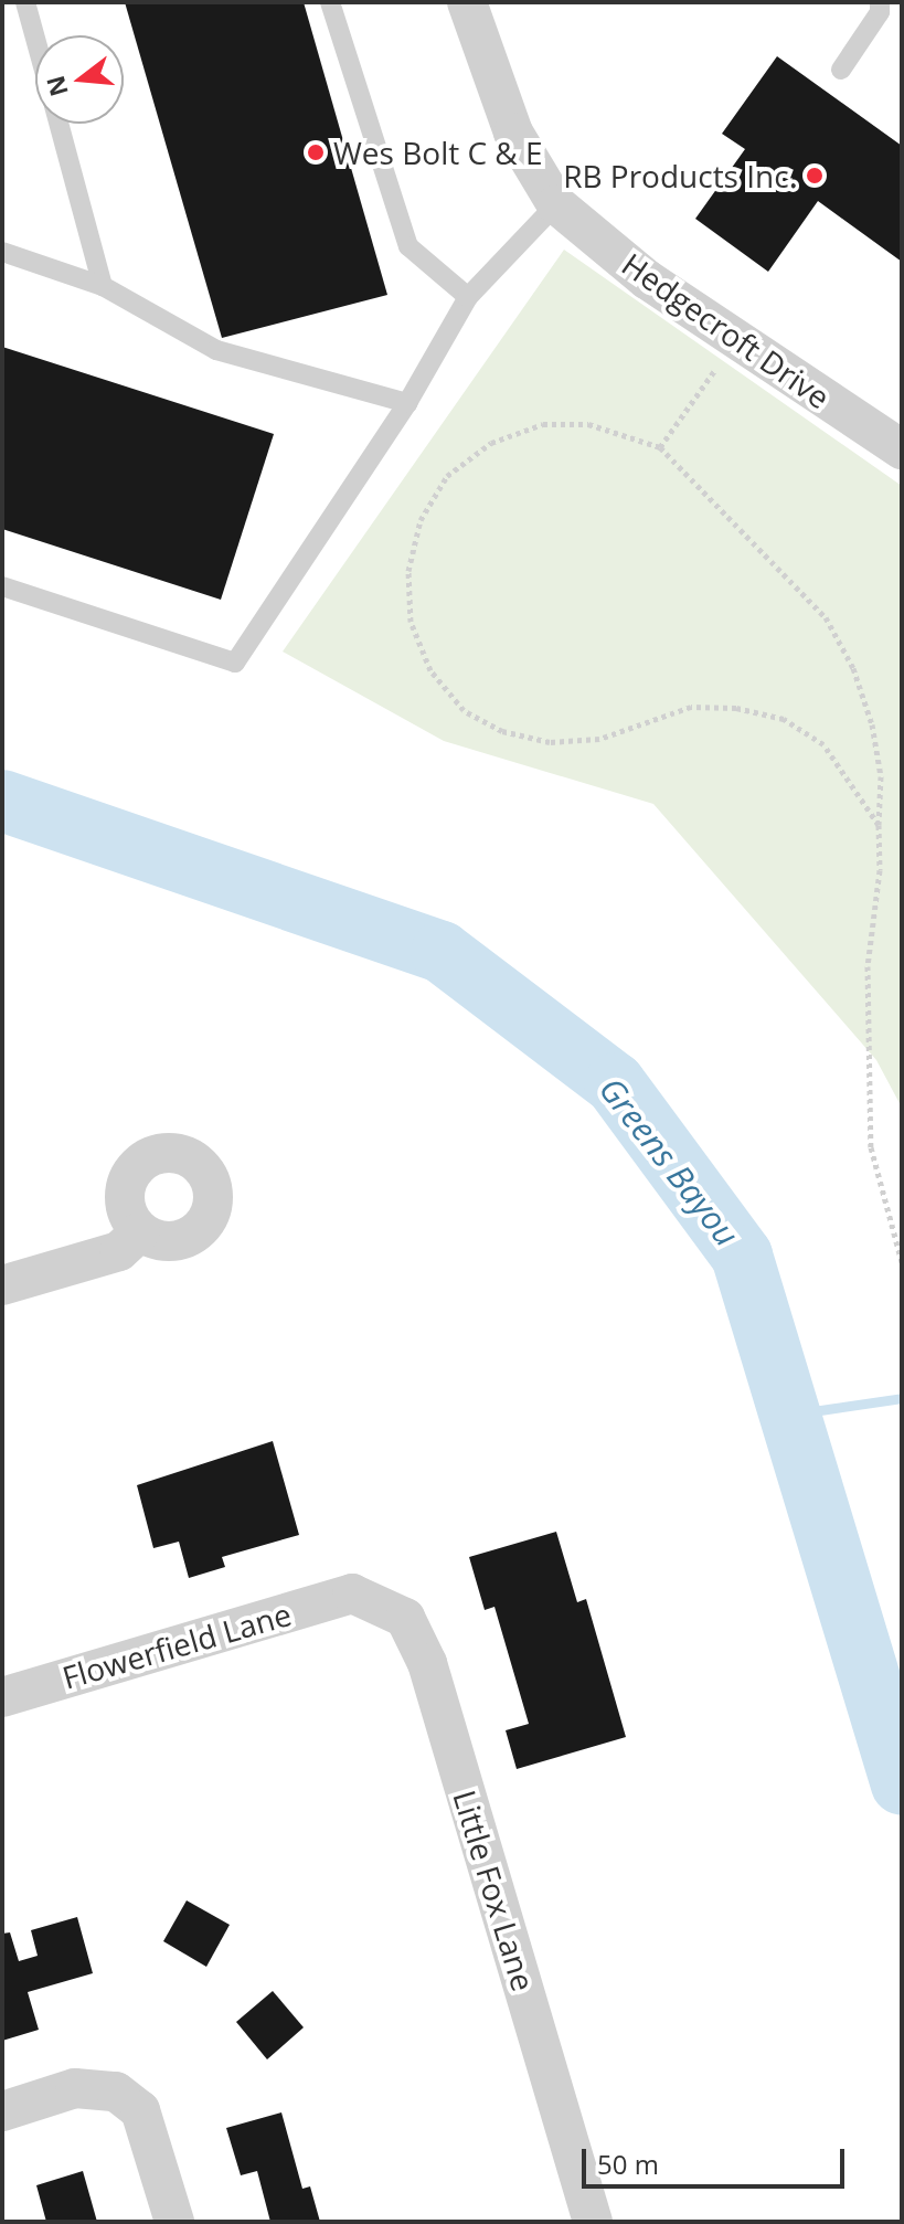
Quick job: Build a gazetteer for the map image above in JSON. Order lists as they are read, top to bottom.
{
  "streets": {
    "street": ["Hedgecroft Drive", "Flowerfield Lane", "Little Fox Lane"]
  },
  "crossings": [
    ["Flowerfield Lane", "Little Fox Lane"]
  ],
  "water": ["Greens Bayou"],
  "places": ["Wes Bolt C & E", "RB Products Inc."],
  "scale_bar": "50 m",
  "north": "left"
}
